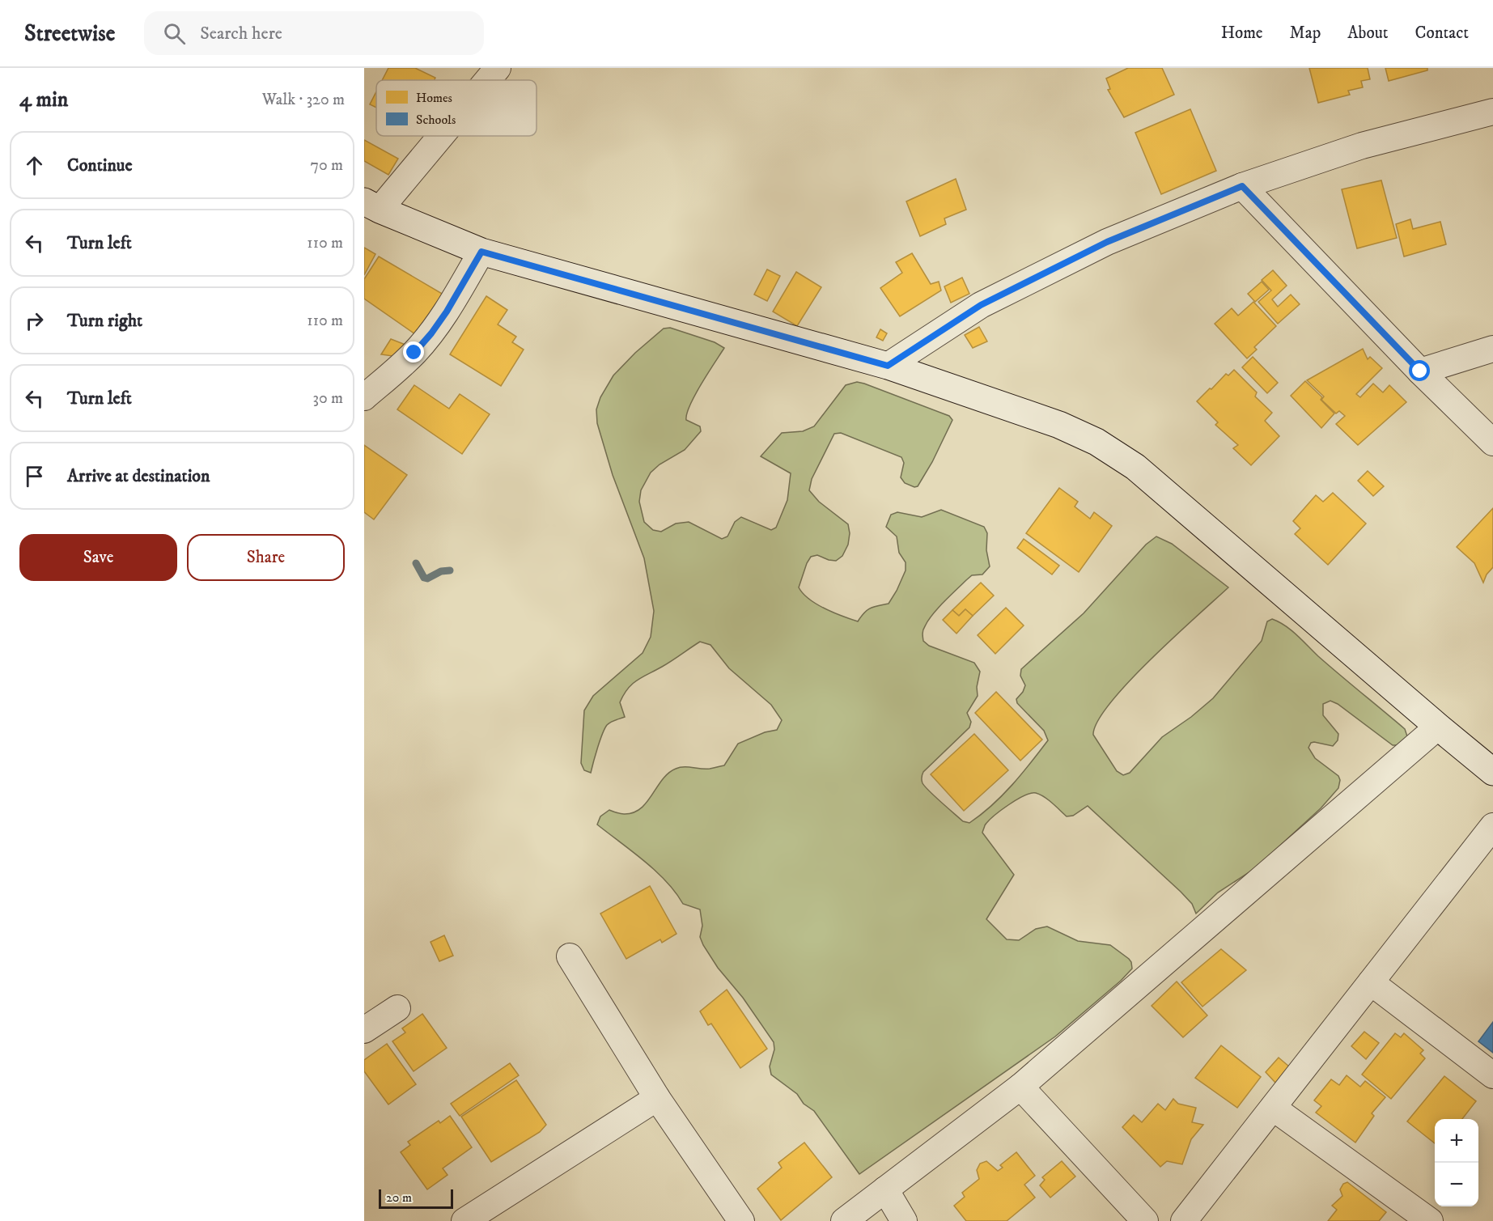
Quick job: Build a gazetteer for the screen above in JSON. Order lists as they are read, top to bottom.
{
  "legend": ["Homes", "Schools"],
  "scale_bar": "20 m",
  "page": {
    "header": "Streetwise",
    "search": "Search here",
    "nav": [
      "Home",
      "Map",
      "About",
      "Contact"
    ],
    "heading": ["4 min", "Walk · 320 m"],
    "list": [
      ["Continue", "70 m"],
      ["Turn left", "110 m"],
      ["Turn right", "110 m"],
      ["Turn left", "30 m"],
      "Arrive at destination"
    ],
    "buttons": ["Save", "Share"],
    "map_buttons": ["+", "−"],
    "scale": "20 m"
  }
}
